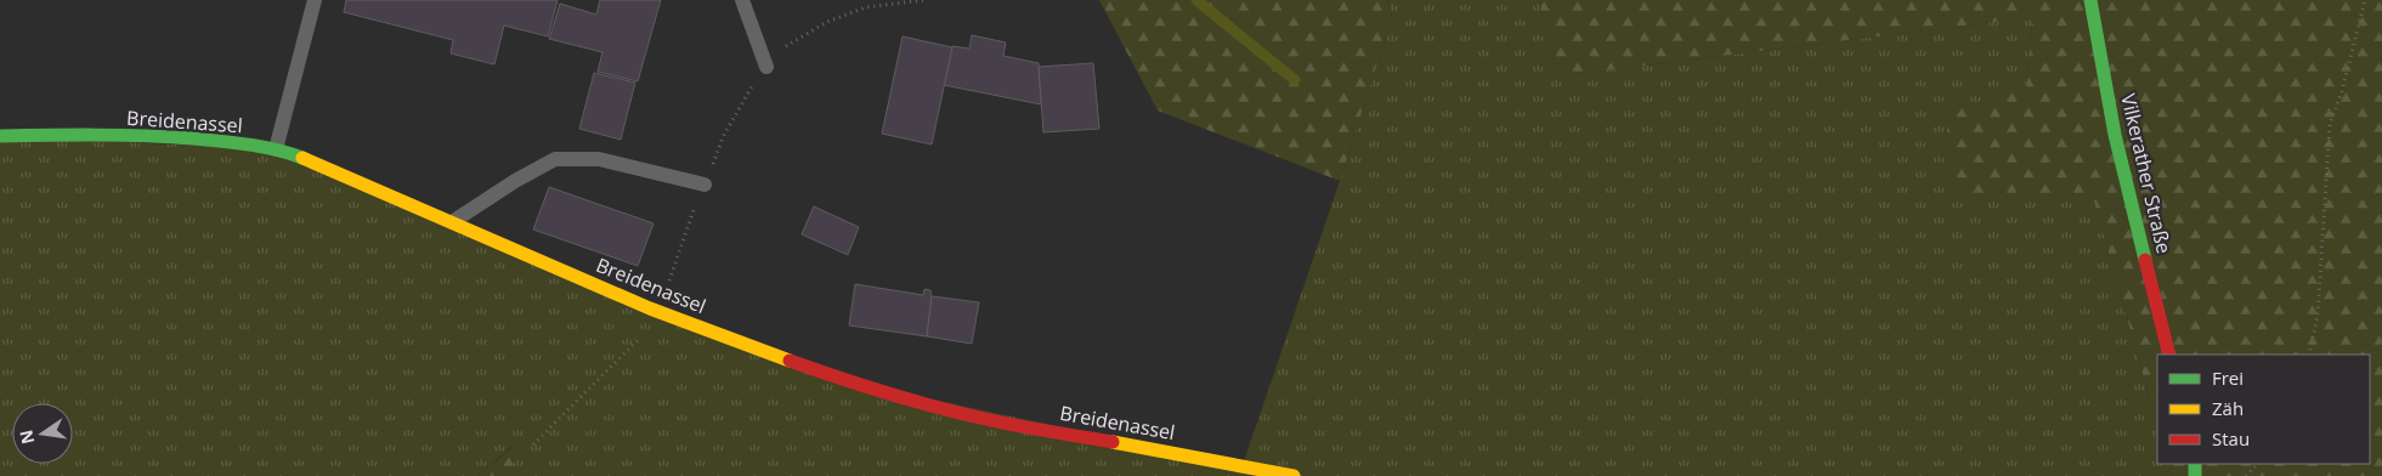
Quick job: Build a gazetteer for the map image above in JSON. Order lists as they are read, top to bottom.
{
  "streets": {
    "street": ["Breidenassel", "Vilkerather Straße"]
  },
  "legend": ["Frei", "Zäh", "Stau"],
  "north": "left"
}
